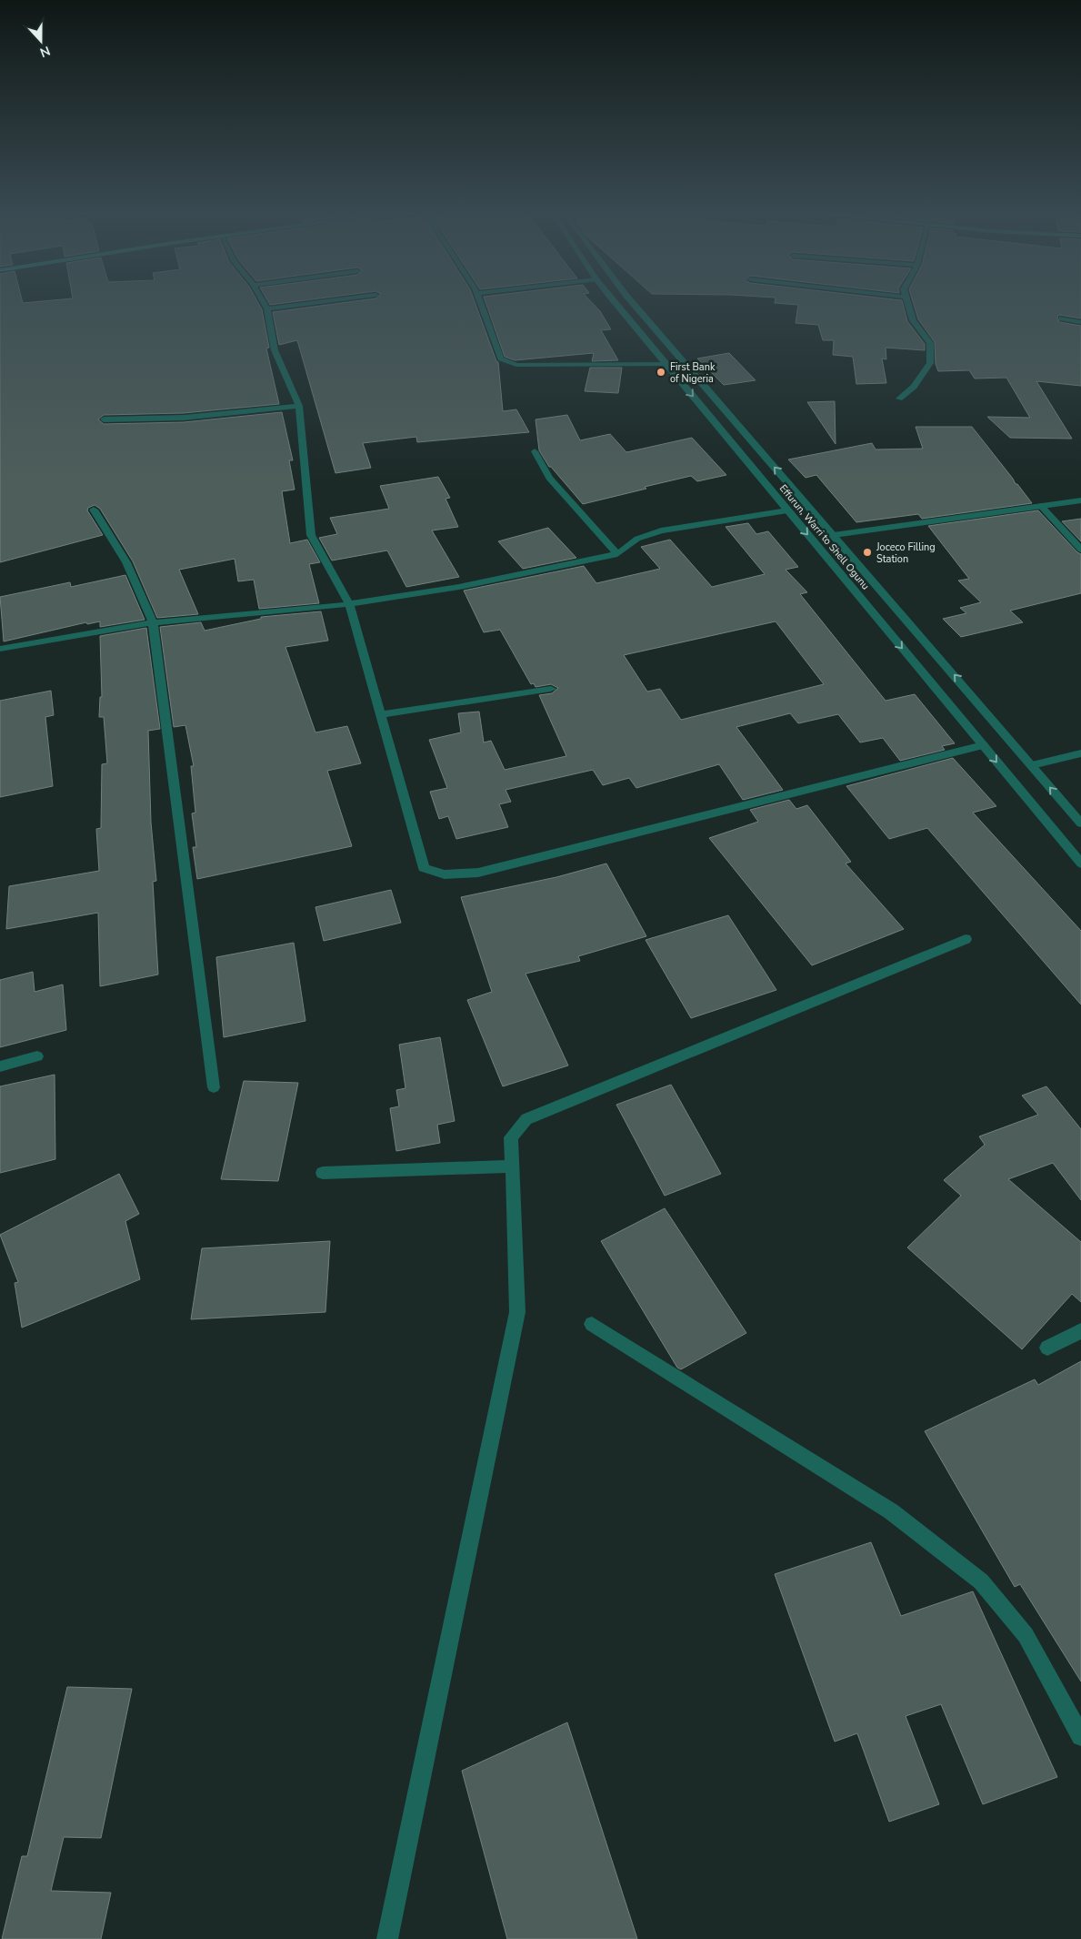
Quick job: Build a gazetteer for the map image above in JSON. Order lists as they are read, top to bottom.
{
  "streets": {
    "street": ["Effurun, Warri to Shell Ogunu"]
  },
  "places": ["First Bank of Nigeria", "Joceco Filling Station"],
  "north": "bottom"
}
